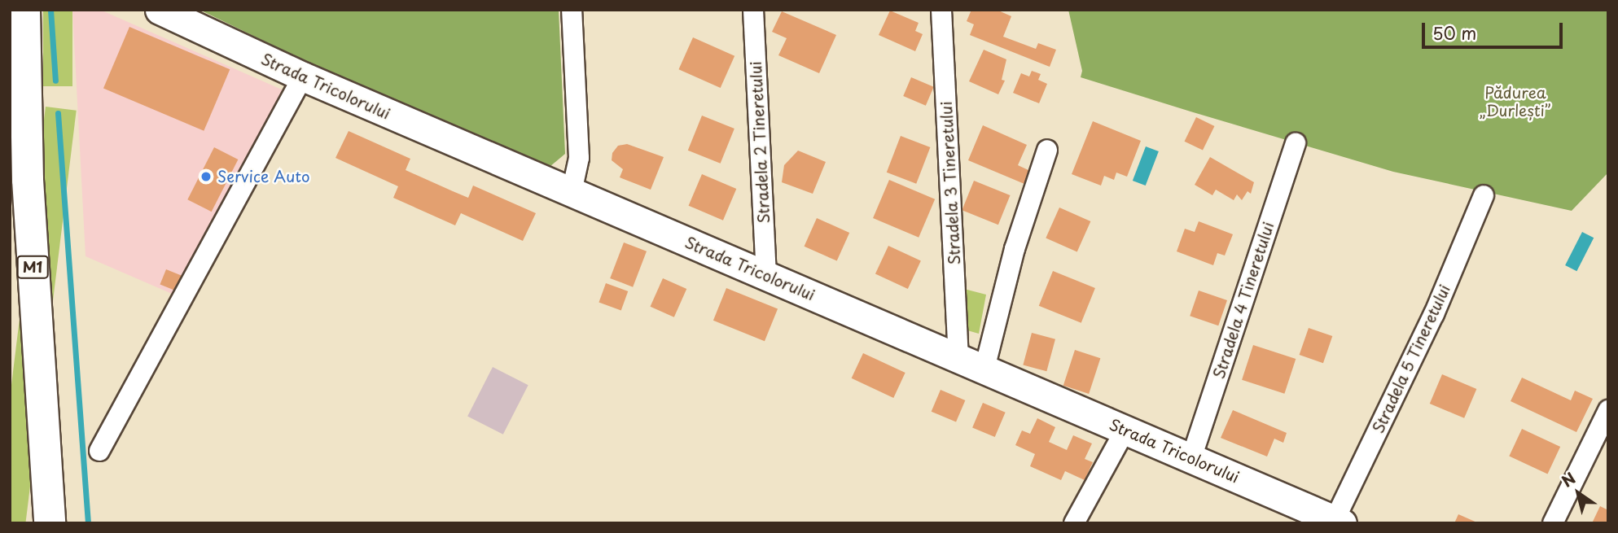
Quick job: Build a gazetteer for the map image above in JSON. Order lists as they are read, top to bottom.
{
  "streets": {
    "highway": ["M1"],
    "street": [
      "Strada Tricolorului",
      "Stradela 2 Tineretului",
      "Stradela 3 Tineretului",
      "Stradela 4 Tineretului",
      "Stradela 5 Tineretului"
    ]
  },
  "crossings": [
    ["Strada Tricolorului", "Stradela 2 Tineretului"],
    ["Strada Tricolorului", "Stradela 3 Tineretului"],
    ["Strada Tricolorului", "Stradela 4 Tineretului"],
    ["Strada Tricolorului", "Stradela 5 Tineretului"]
  ],
  "parks": ["Pădurea „Durlești”"],
  "places": ["Service Auto"],
  "scale_bar": "50 m",
  "north": "top left"
}
